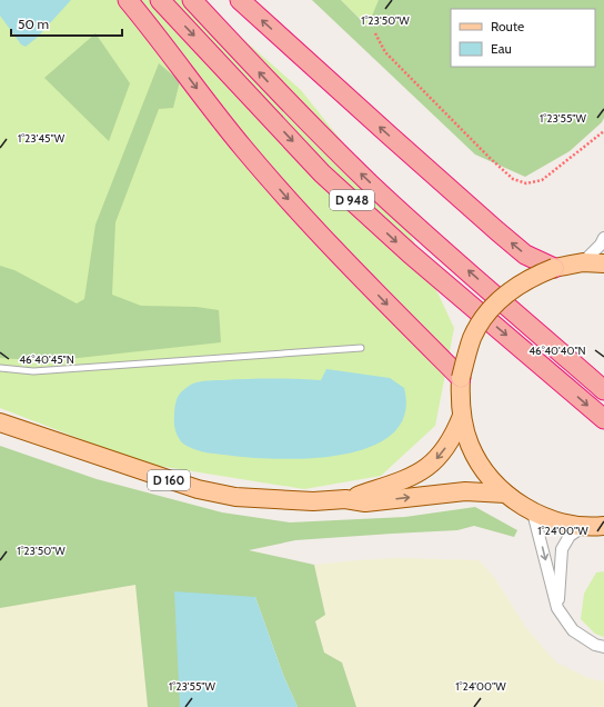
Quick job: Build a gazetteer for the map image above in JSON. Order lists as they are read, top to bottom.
{
  "streets": {
    "highway": ["D 948"],
    "main road": ["D 160"]
  },
  "legend": ["Route", "Eau"],
  "scale_bar": "50 m",
  "coordinates": [
    "1°23'50\"W",
    "1°23'55\"W",
    "1°23'45\"W",
    "46°40'40\"N",
    "46°40'45\"N",
    "1°24'00\"W"
  ]
}
